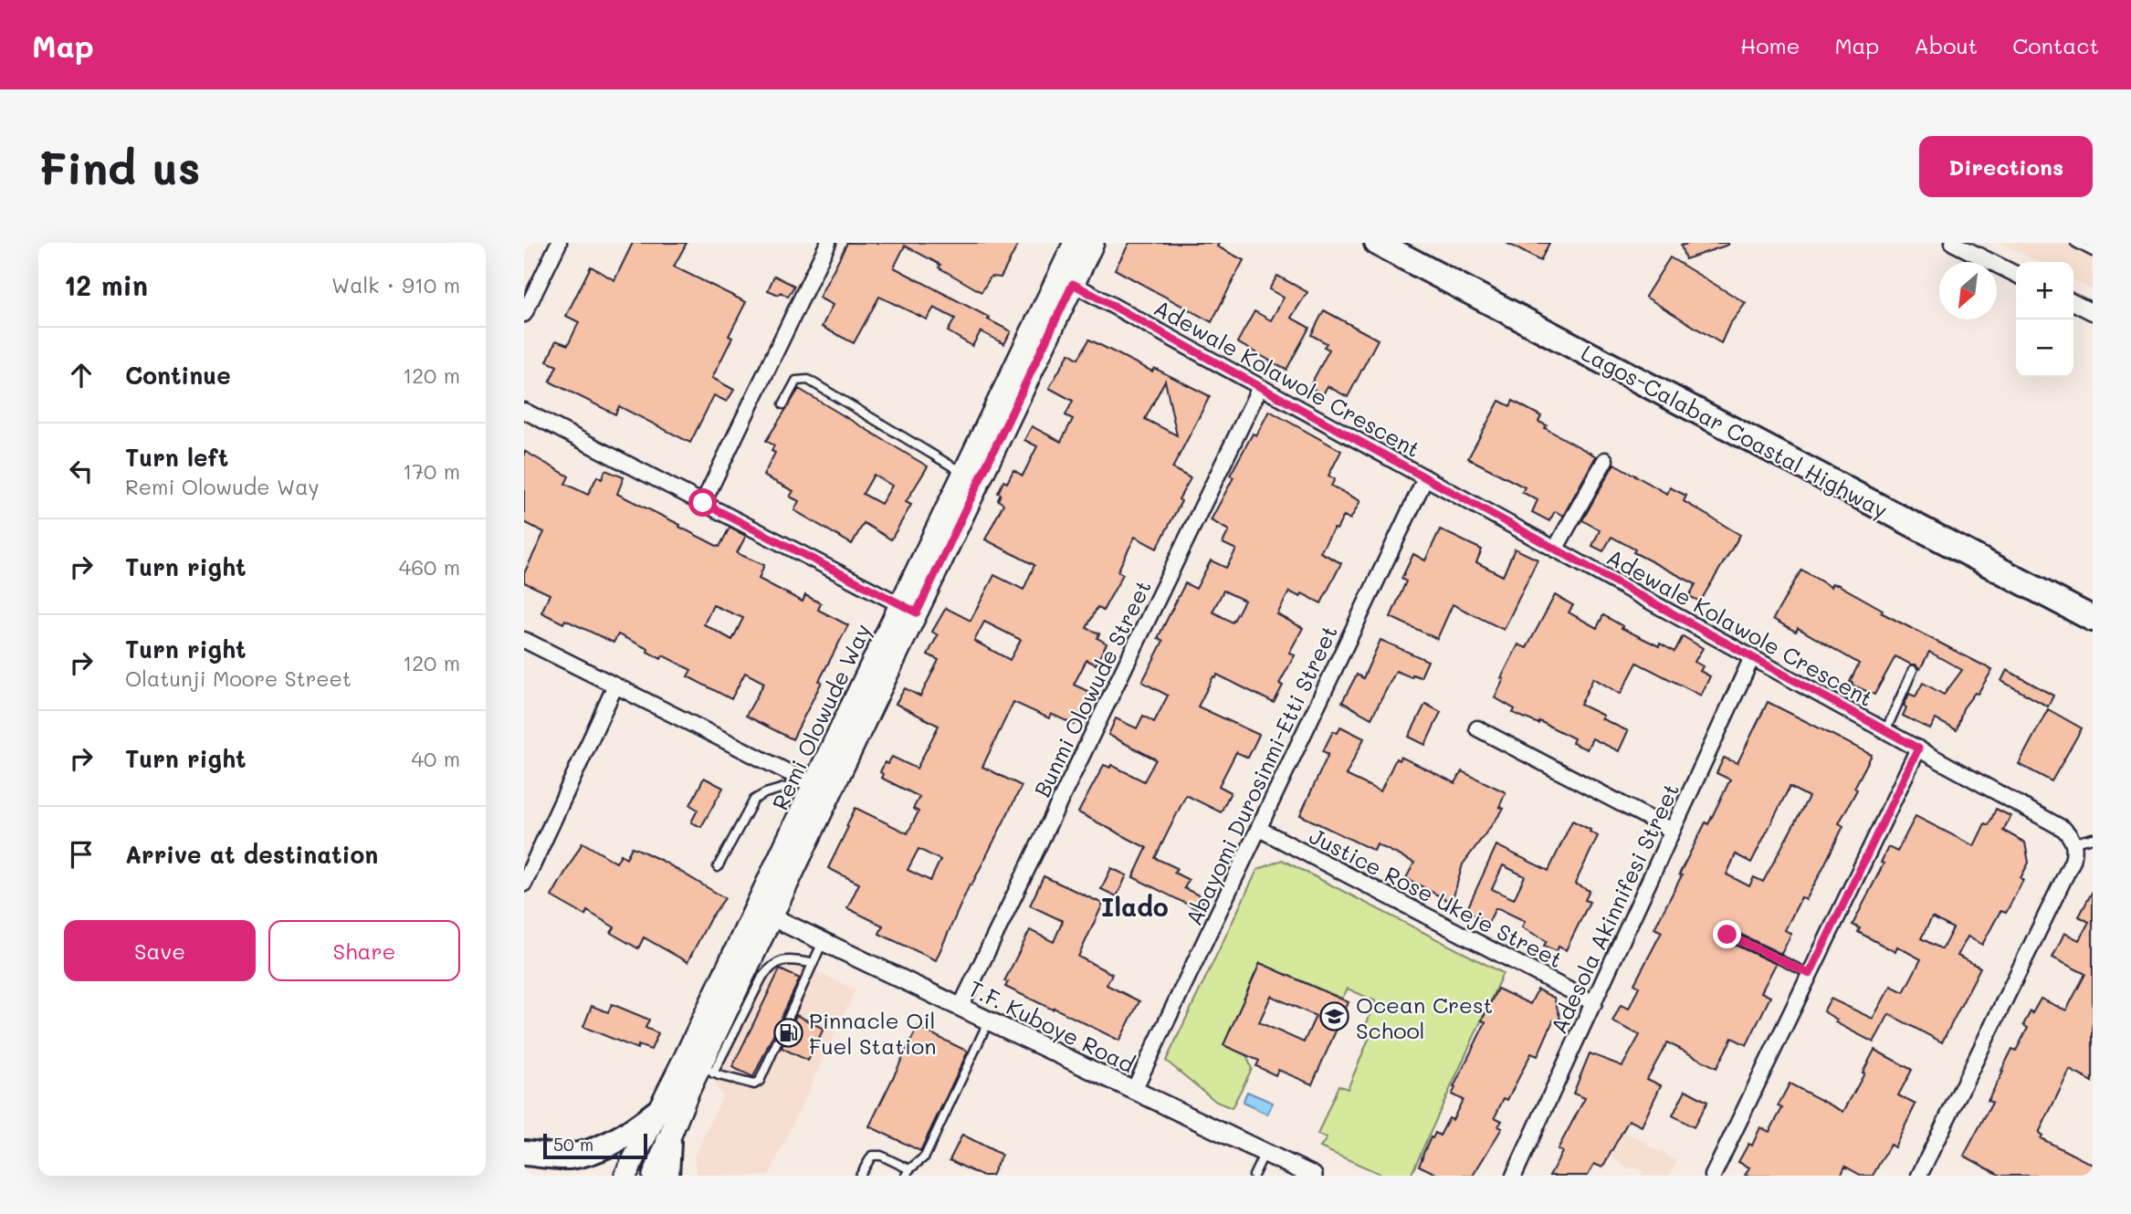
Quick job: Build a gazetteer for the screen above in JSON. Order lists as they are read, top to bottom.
{
  "streets": {
    "highway": ["Lagos-Calabar Coastal Highway"],
    "main road": ["Remi Olowude Way"],
    "street": [
      "Adewale Kolawole Crescent",
      "Bunmi Olowude Street",
      "Abayomi Durosinmi-Etti Street",
      "Justice Rose Ukeje Street",
      "Adesola Akinnifesi Street",
      "T.F. Kuboye Road"
    ]
  },
  "crossings": [
    ["Adewale Kolawole Crescent", "Bunmi Olowude Street"],
    ["Adewale Kolawole Crescent", "Remi Olowude Way"],
    ["Adewale Kolawole Crescent", "Abayomi Durosinmi-Etti Street"],
    ["Adewale Kolawole Crescent", "Adesola Akinnifesi Street"],
    ["Bunmi Olowude Street", "T.F. Kuboye Road"],
    ["Remi Olowude Way", "T.F. Kuboye Road"],
    ["Abayomi Durosinmi-Etti Street", "Justice Rose Ukeje Street"],
    ["Abayomi Durosinmi-Etti Street", "T.F. Kuboye Road"],
    ["Justice Rose Ukeje Street", "Adesola Akinnifesi Street"]
  ],
  "districts": ["Ilado"],
  "places": {
    "school or university": ["Ocean Crest School"],
    "fuel station": ["Pinnacle Oil Fuel Station"]
  },
  "scale_bar": "50 m",
  "north": "bottom left",
  "page": {
    "header": "Map",
    "nav": [
      "Home",
      "Map",
      "About",
      "Contact"
    ],
    "buttons": [
      "Directions",
      ["Save", "Share"]
    ],
    "title": "Find us",
    "heading": ["12 min", "Walk · 910 m"],
    "map_buttons": ["+", "−"],
    "list": [
      ["Continue", "120 m"],
      ["Turn left", "Remi Olowude Way", "170 m"],
      ["Turn right", "460 m"],
      ["Turn right", "Olatunji Moore Street", "120 m"],
      ["Turn right", "40 m"],
      "Arrive at destination"
    ],
    "scale": "50 m"
  }
}
